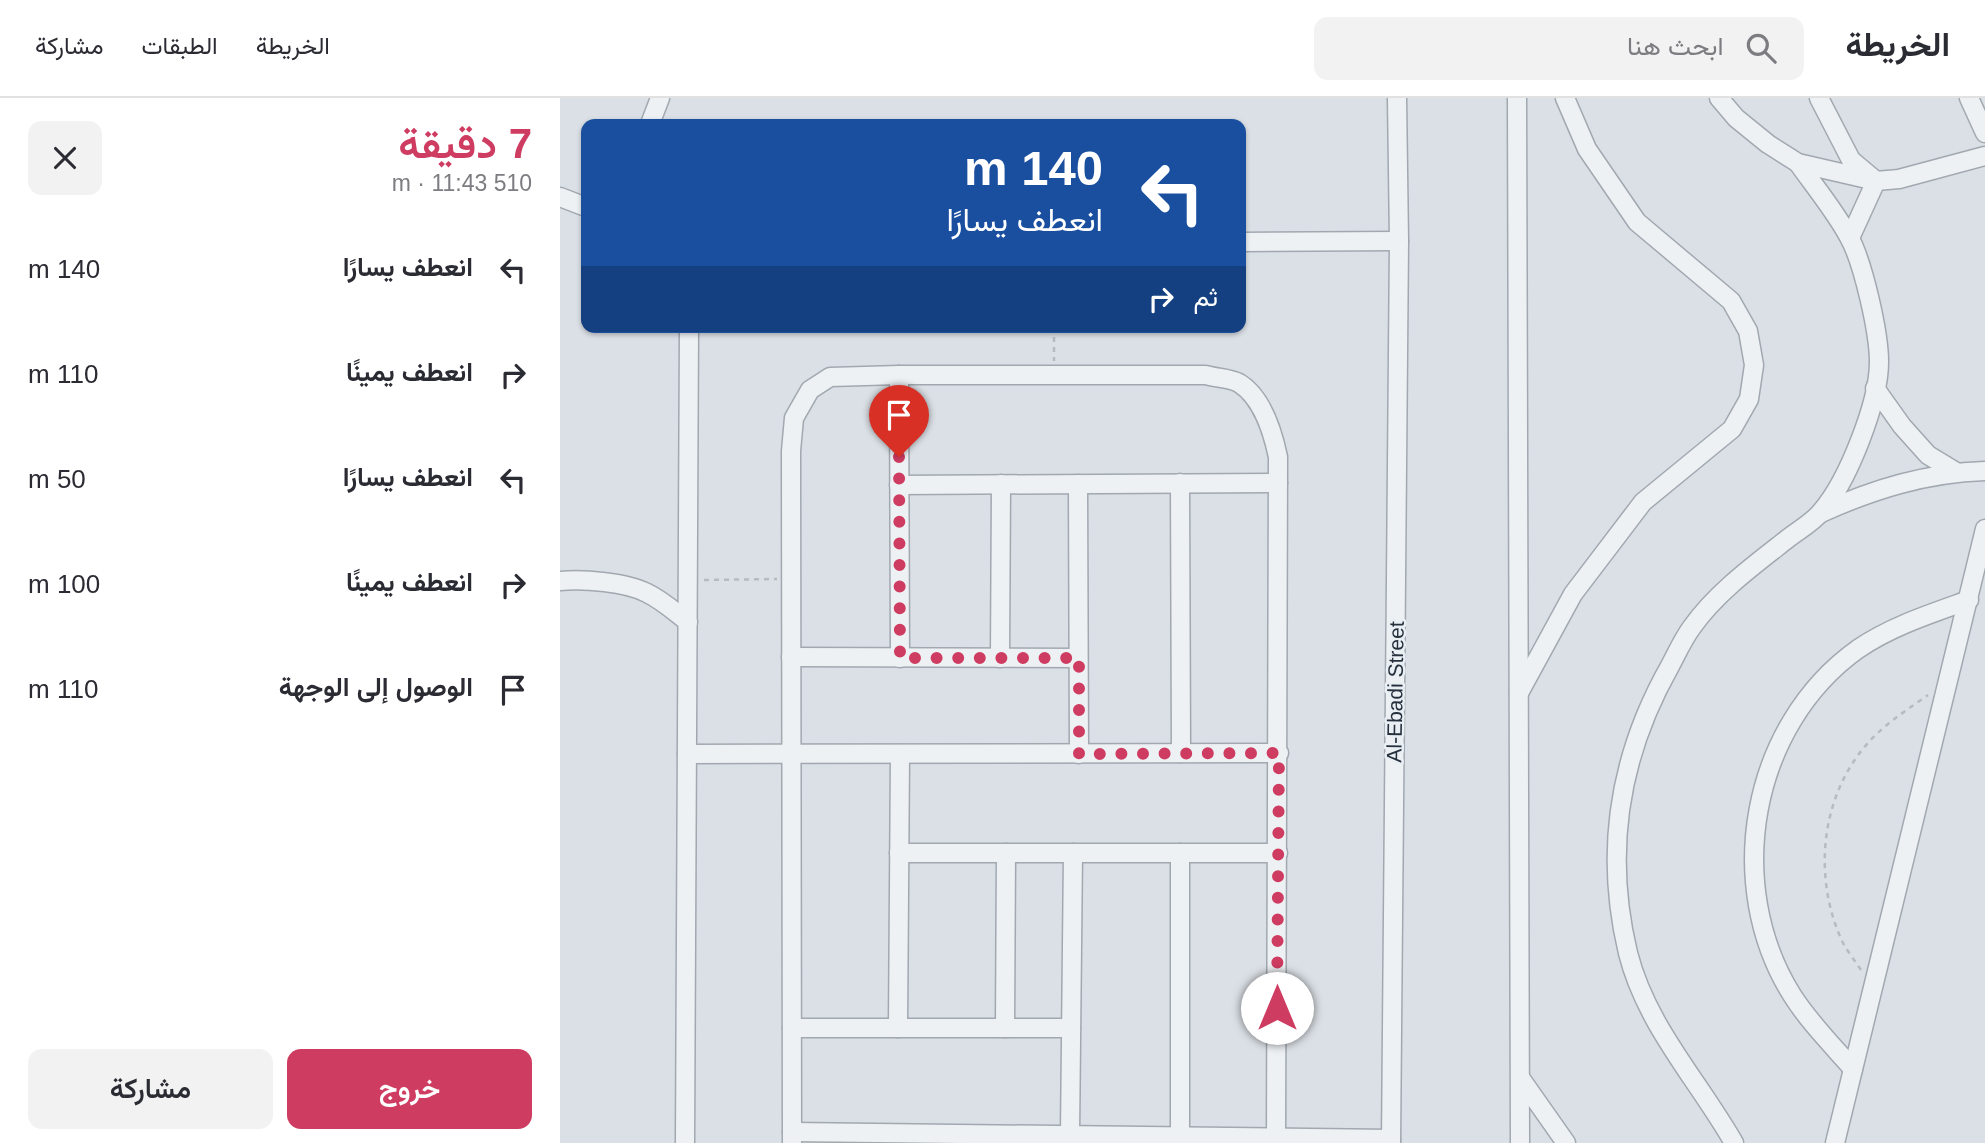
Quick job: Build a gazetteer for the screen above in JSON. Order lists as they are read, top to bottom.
{
  "streets": {
    "street": ["Al-Ebadi Street"]
  },
  "page": {
    "header": "الخريطة",
    "search": "ابحث هنا",
    "nav": ["الخريطة", "الطبقات", "مشاركة"],
    "heading": ["7 دقيقة", "510 m · 11:43"],
    "turn": ["140 m", "انعطف يسارًا"],
    "list": [
      {
        "name": "انعطف يسارًا",
        "value": "140 m"
      },
      {
        "name": "انعطف يمينًا",
        "value": "110 m"
      },
      {
        "name": "انعطف يسارًا",
        "value": "50 m"
      },
      {
        "name": "انعطف يمينًا",
        "value": "100 m"
      },
      {
        "name": "الوصول إلى الوجهة",
        "value": "110 m"
      }
    ],
    "then": "ثم",
    "buttons": ["خروج", "مشاركة"]
  }
}
